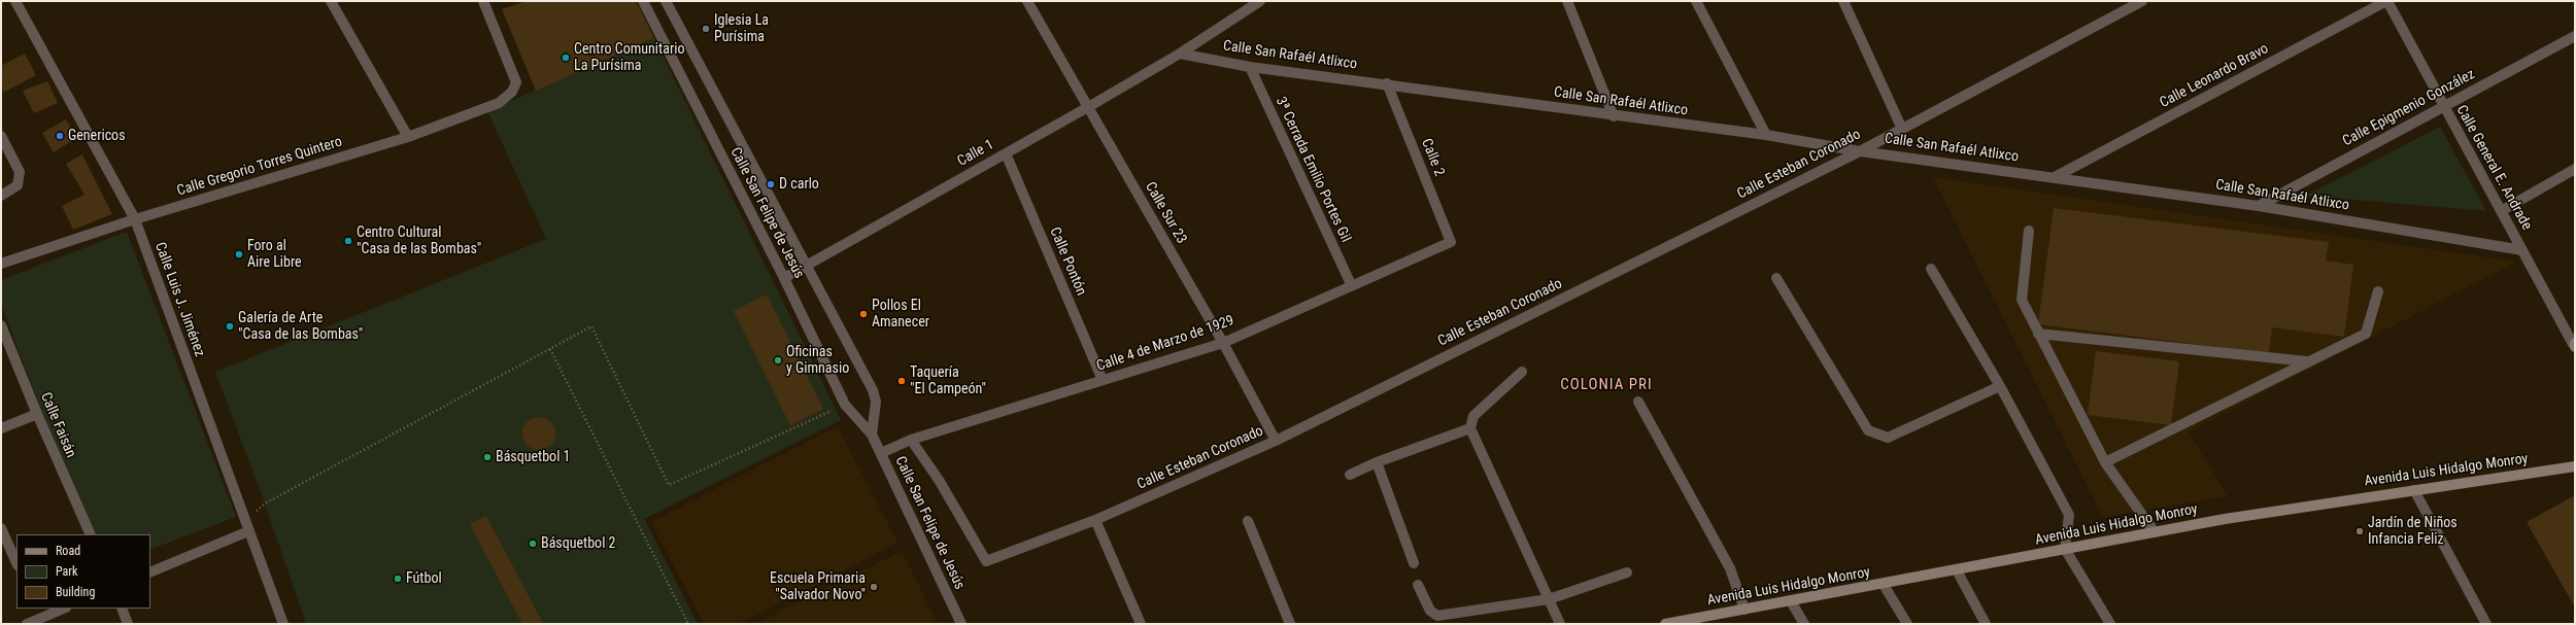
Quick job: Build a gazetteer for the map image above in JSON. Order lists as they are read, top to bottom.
{
  "streets": {
    "street": [
      "Calle San Rafaél Atlixco",
      "Calle Leonardo Bravo",
      "Calle Epigmenio González",
      "Calle 1",
      "Calle 2",
      "Calle Esteban Coronado",
      "Calle Gregorio Torres Quintero",
      "Calle General E. Andrade",
      "3ª Cerrada Emilio Portes Gil",
      "Calle San Felipe de Jesús",
      "Calle Sur 23",
      "Calle Pontón",
      "Calle Luis J. Jiménez",
      "Calle 4 de Marzo de 1929",
      "Calle Faisán",
      "Avenida Luis Hidalgo Monroy"
    ]
  },
  "crossings": [
    ["Calle San Rafaél Atlixco", "Calle Leonardo Bravo"],
    ["Calle San Rafaél Atlixco", "Calle Epigmenio González"],
    ["Calle San Rafaél Atlixco", "Calle 1"],
    ["Calle San Rafaél Atlixco", "Calle 2"],
    ["Calle San Rafaél Atlixco", "Calle Esteban Coronado"],
    ["Calle San Rafaél Atlixco", "Calle General E. Andrade"],
    ["Calle San Rafaél Atlixco", "3ª Cerrada Emilio Portes Gil"],
    ["Calle Leonardo Bravo", "Calle General E. Andrade"],
    ["Calle Epigmenio González", "Calle General E. Andrade"],
    ["Calle 1", "Calle San Felipe de Jesús"],
    ["Calle 1", "Calle Sur 23"],
    ["Calle 1", "Calle Pontón"],
    ["Calle 2", "Calle 4 de Marzo de 1929"],
    ["Calle Esteban Coronado", "Calle Sur 23"],
    ["Calle Esteban Coronado", "Calle 4 de Marzo de 1929"],
    ["Calle Gregorio Torres Quintero", "Calle Luis J. Jiménez"],
    ["3ª Cerrada Emilio Portes Gil", "Calle 4 de Marzo de 1929"],
    ["Calle San Felipe de Jesús", "Calle 4 de Marzo de 1929"],
    ["Calle Sur 23", "Calle 4 de Marzo de 1929"],
    ["Calle Pontón", "Calle 4 de Marzo de 1929"]
  ],
  "districts": ["COLONIA PRI"],
  "places": [
    "Iglesia La Purísima",
    "Centro Comunitario La Purísima",
    "Genericos",
    "D carlo",
    "Centro Cultural \"Casa de las Bombas\"",
    "Foro al Aire Libre",
    "Pollos El Amanecer",
    "Galería de Arte \"Casa de las Bombas\"",
    "Oficinas y Gimnasio",
    "Taquería \"El Campeón\"",
    "Básquetbol 1",
    "Jardín de Niños Infancia Feliz",
    "Básquetbol 2",
    "Fútbol",
    "Escuela Primaria \"Salvador Novo\""
  ],
  "legend": ["Road", "Park", "Building"]
}
